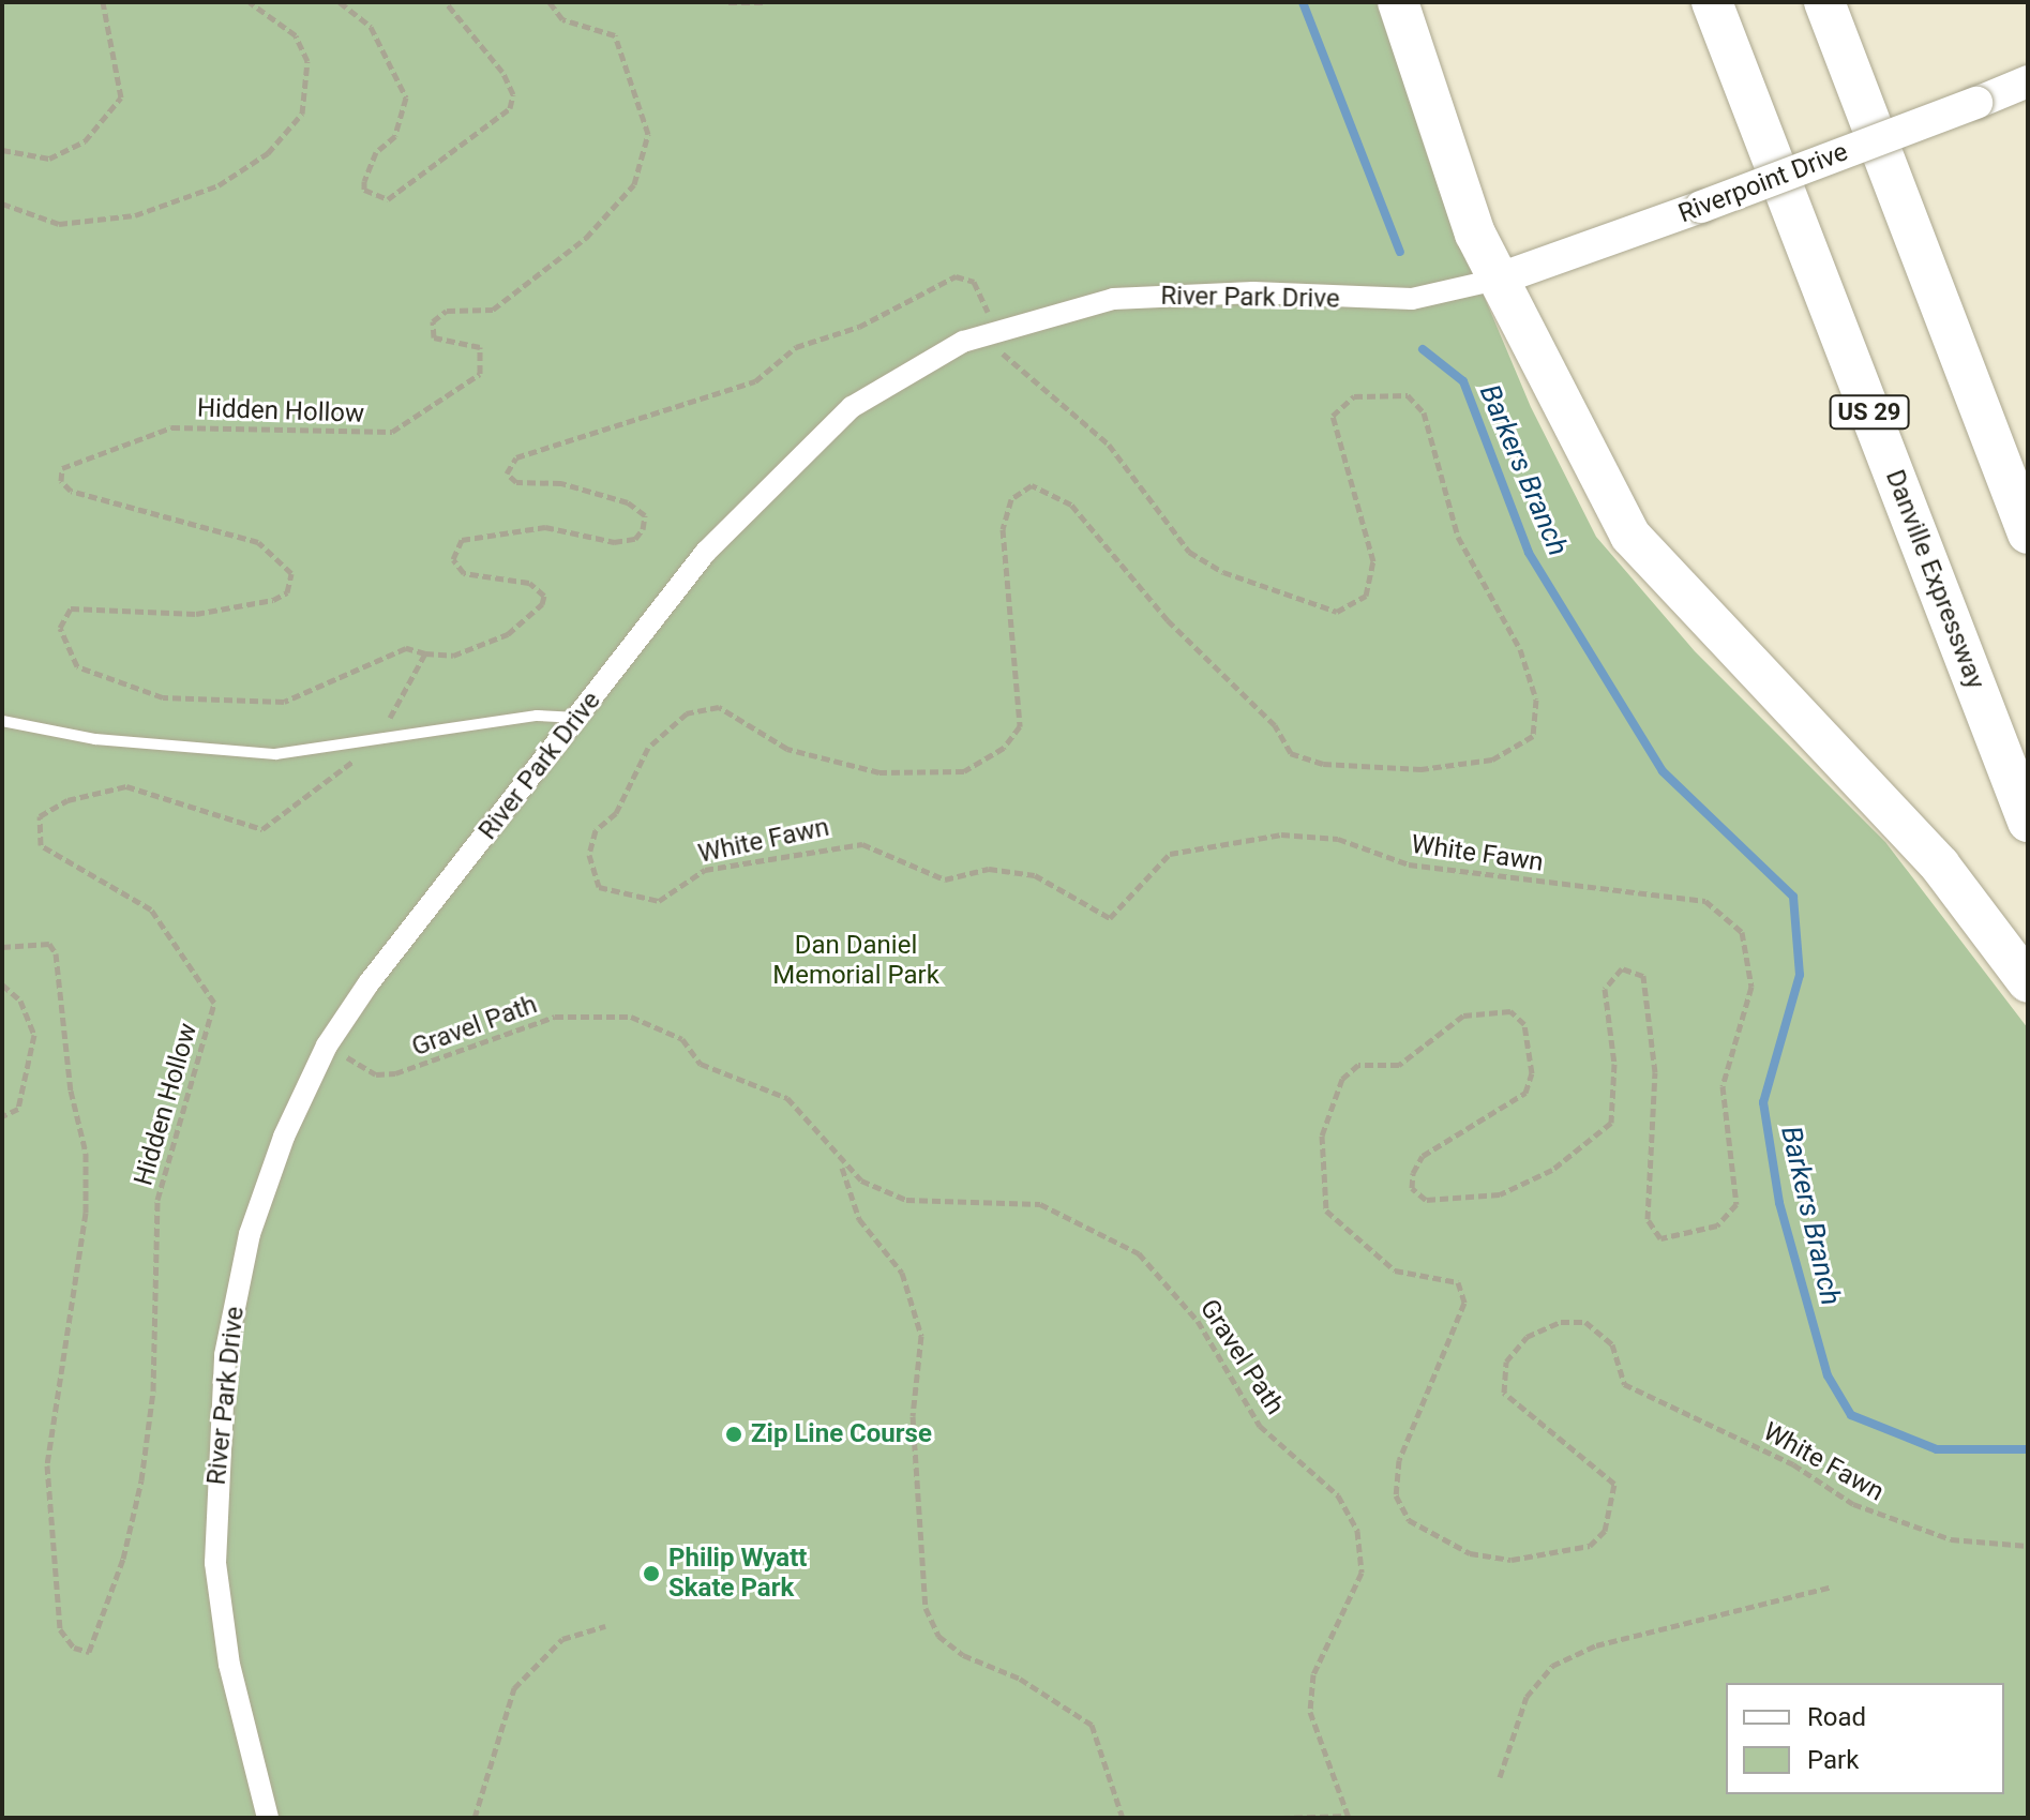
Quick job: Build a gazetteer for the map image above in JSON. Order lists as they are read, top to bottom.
{
  "streets": {
    "highway": ["US 29", "Danville Expressway"],
    "street": ["Riverpoint Drive", "River Park Drive"],
    "path": ["Hidden Hollow", "White Fawn", "Gravel Path"]
  },
  "crossings": [
    ["Riverpoint Drive", "River Park Drive"],
    ["River Park Drive", "White Fawn"],
    ["River Park Drive", "Gravel Path"],
    ["Hidden Hollow", "White Fawn"]
  ],
  "water": ["Barkers Branch"],
  "parks": ["Dan Daniel Memorial Park"],
  "places": ["Zip Line Course", "Philip Wyatt Skate Park"],
  "legend": ["Road", "Park"]
}
